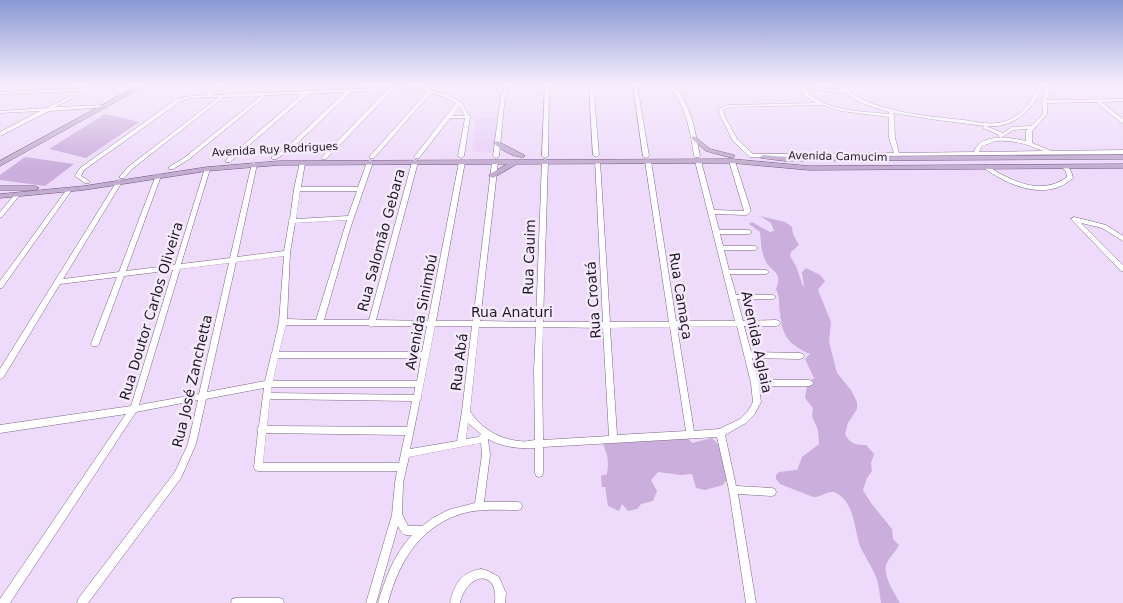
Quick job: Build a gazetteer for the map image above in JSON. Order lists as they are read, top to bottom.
{
  "streets": {
    "main road": ["Avenida Ruy Rodrigues", "Avenida Camucim"],
    "street": [
      "Rua Salomão Gebara",
      "Rua Cauim",
      "Rua Camaça",
      "Rua Croatá",
      "Rua Doutor Carlos Oliveira",
      "Avenida Sinimbú",
      "Rua Anaturi",
      "Avenida Aglaia",
      "Rua Abá",
      "Rua José Zanchetta"
    ]
  },
  "crossings": [
    ["Avenida Ruy Rodrigues", "Avenida Camucim"],
    ["Avenida Ruy Rodrigues", "Rua Salomão Gebara"],
    ["Avenida Ruy Rodrigues", "Rua Doutor Carlos Oliveira"],
    ["Avenida Ruy Rodrigues", "Avenida Sinimbú"],
    ["Avenida Ruy Rodrigues", "Rua Abá"],
    ["Avenida Ruy Rodrigues", "Rua José Zanchetta"],
    ["Avenida Camucim", "Rua Cauim"],
    ["Avenida Camucim", "Rua Camaça"],
    ["Avenida Camucim", "Rua Croatá"],
    ["Avenida Camucim", "Avenida Aglaia"],
    ["Rua Salomão Gebara", "Rua Anaturi"],
    ["Rua Cauim", "Rua Anaturi"],
    ["Rua Cauim", "Avenida Aglaia"],
    ["Rua Camaça", "Rua Anaturi"],
    ["Rua Camaça", "Avenida Aglaia"],
    ["Rua Croatá", "Rua Anaturi"],
    ["Rua Croatá", "Avenida Aglaia"],
    ["Avenida Sinimbú", "Rua Anaturi"],
    ["Rua Anaturi", "Avenida Aglaia"],
    ["Rua Anaturi", "Rua Abá"],
    ["Avenida Aglaia", "Rua Abá"]
  ]
}
